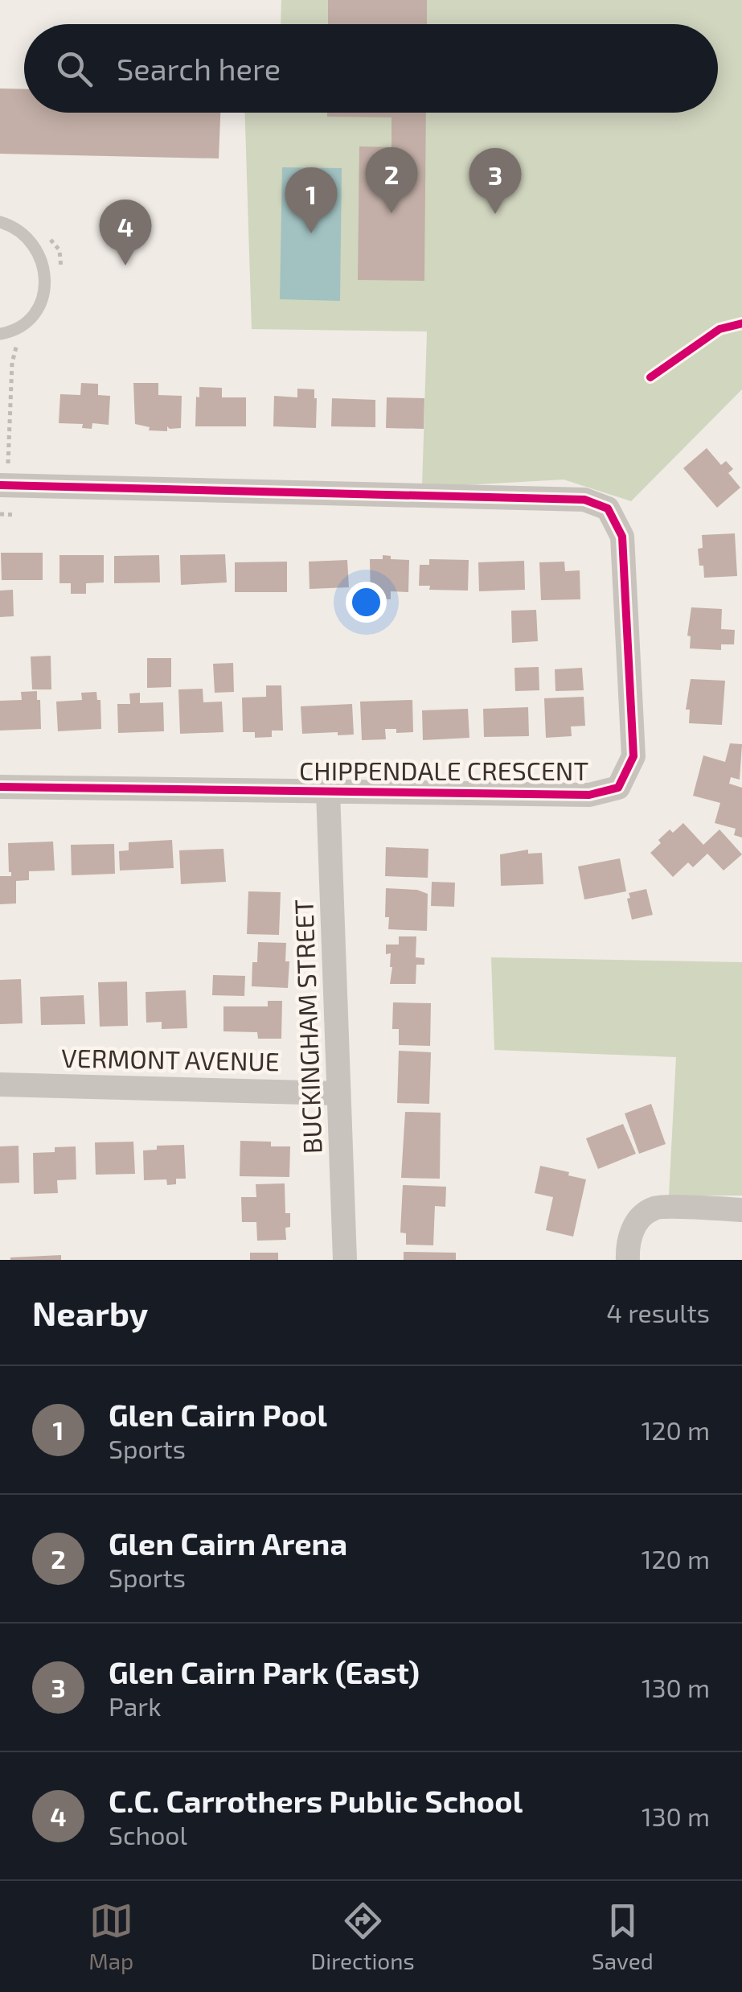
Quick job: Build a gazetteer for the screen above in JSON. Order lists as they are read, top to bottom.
{
  "streets": {
    "street": ["CHIPPENDALE CRESCENT", "BUCKINGHAM STREET", "VERMONT AVENUE"]
  },
  "crossings": [
    ["CHIPPENDALE CRESCENT", "BUCKINGHAM STREET"],
    ["BUCKINGHAM STREET", "VERMONT AVENUE"]
  ],
  "page": {
    "search": "Search here",
    "pins": [
      "2",
      "3",
      "1",
      "4"
    ],
    "heading": ["Nearby", "4 results"],
    "list": [
      {
        "mark": "1",
        "name": "Glen Cairn Pool",
        "note": "Sports",
        "value": "120 m"
      },
      {
        "mark": "2",
        "name": "Glen Cairn Arena",
        "note": "Sports",
        "value": "120 m"
      },
      {
        "mark": "3",
        "name": "Glen Cairn Park (East)",
        "note": "Park",
        "value": "130 m"
      },
      {
        "mark": "4",
        "name": "C.C. Carrothers Public School",
        "note": "School",
        "value": "130 m"
      }
    ],
    "nav": ["Map", "Directions", "Saved"]
  }
}
